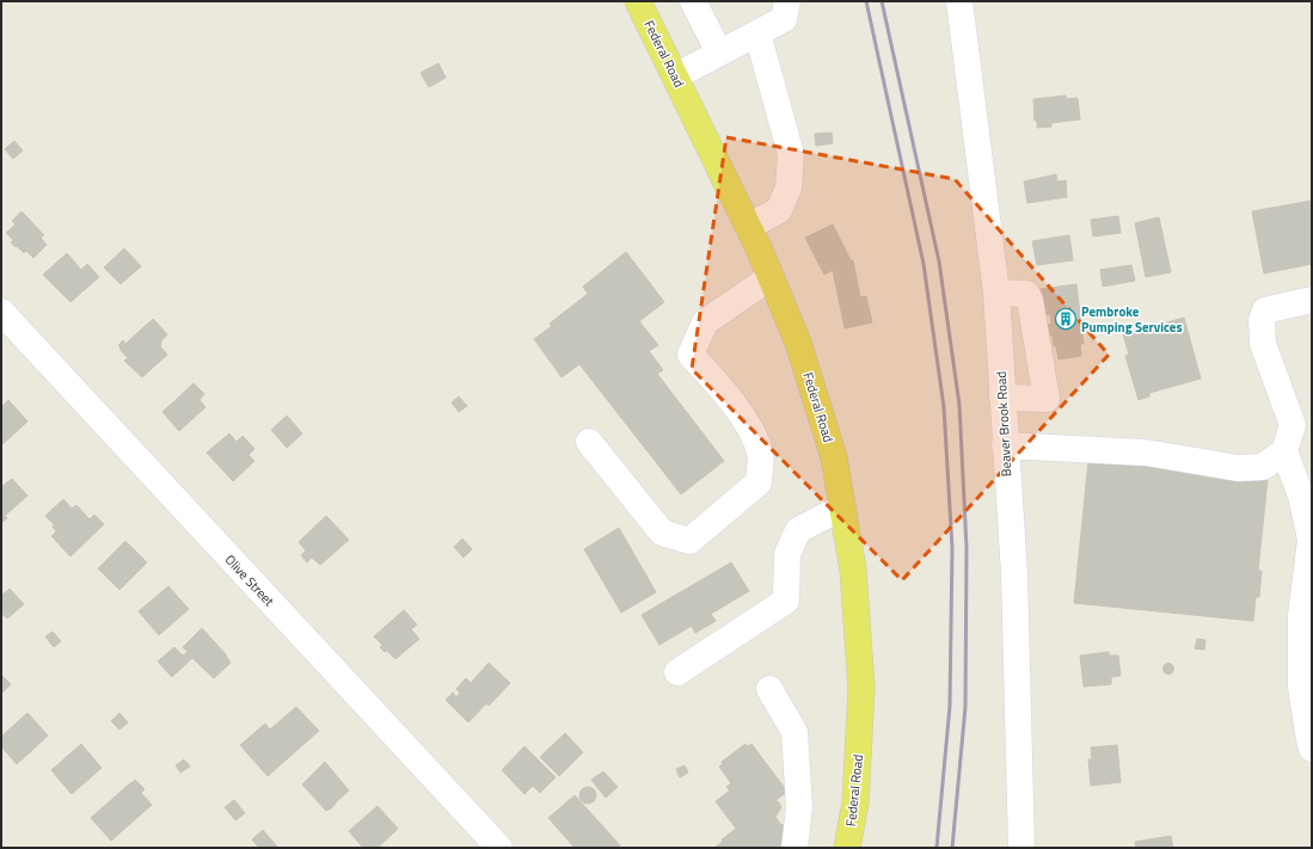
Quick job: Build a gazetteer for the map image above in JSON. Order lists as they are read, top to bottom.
{
  "streets": {
    "main road": ["Federal Road"],
    "street": ["Beaver Brook Road", "Olive Street"]
  },
  "places": {
    "building": ["Pembroke Pumping Services"]
  }
}
